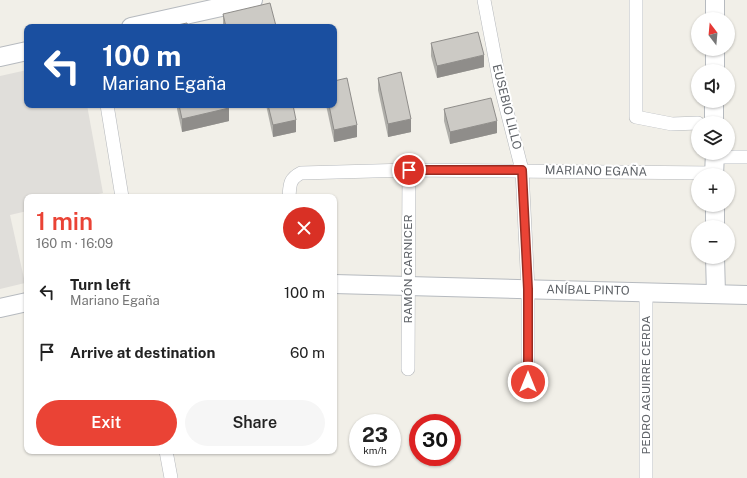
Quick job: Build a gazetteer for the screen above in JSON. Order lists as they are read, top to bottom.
{
  "streets": {
    "street": [
      "EUSEBIO LILLO",
      "MARIANO EGAÑA",
      "RAMÓN CARNICER",
      "ANÍBAL PINTO",
      "PEDRO AGUIRRE CERDA"
    ]
  },
  "crossings": [
    ["EUSEBIO LILLO", "MARIANO EGAÑA"],
    ["EUSEBIO LILLO", "ANÍBAL PINTO"],
    ["MARIANO EGAÑA", "RAMÓN CARNICER"],
    ["RAMÓN CARNICER", "ANÍBAL PINTO"],
    ["ANÍBAL PINTO", "PEDRO AGUIRRE CERDA"]
  ],
  "north": "top",
  "page": {
    "map_buttons": ["+", "−"],
    "turn": ["100 m", "Mariano Egaña"],
    "heading": ["1 min", "160 m · 16:09"],
    "list": [
      {
        "name": "Turn left",
        "note": "Mariano Egaña",
        "value": "100 m"
      },
      {
        "name": "Arrive at destination",
        "value": "60 m"
      }
    ],
    "buttons": ["Exit", "Share"],
    "speed": "23 km/h",
    "limit": "30"
  }
}
